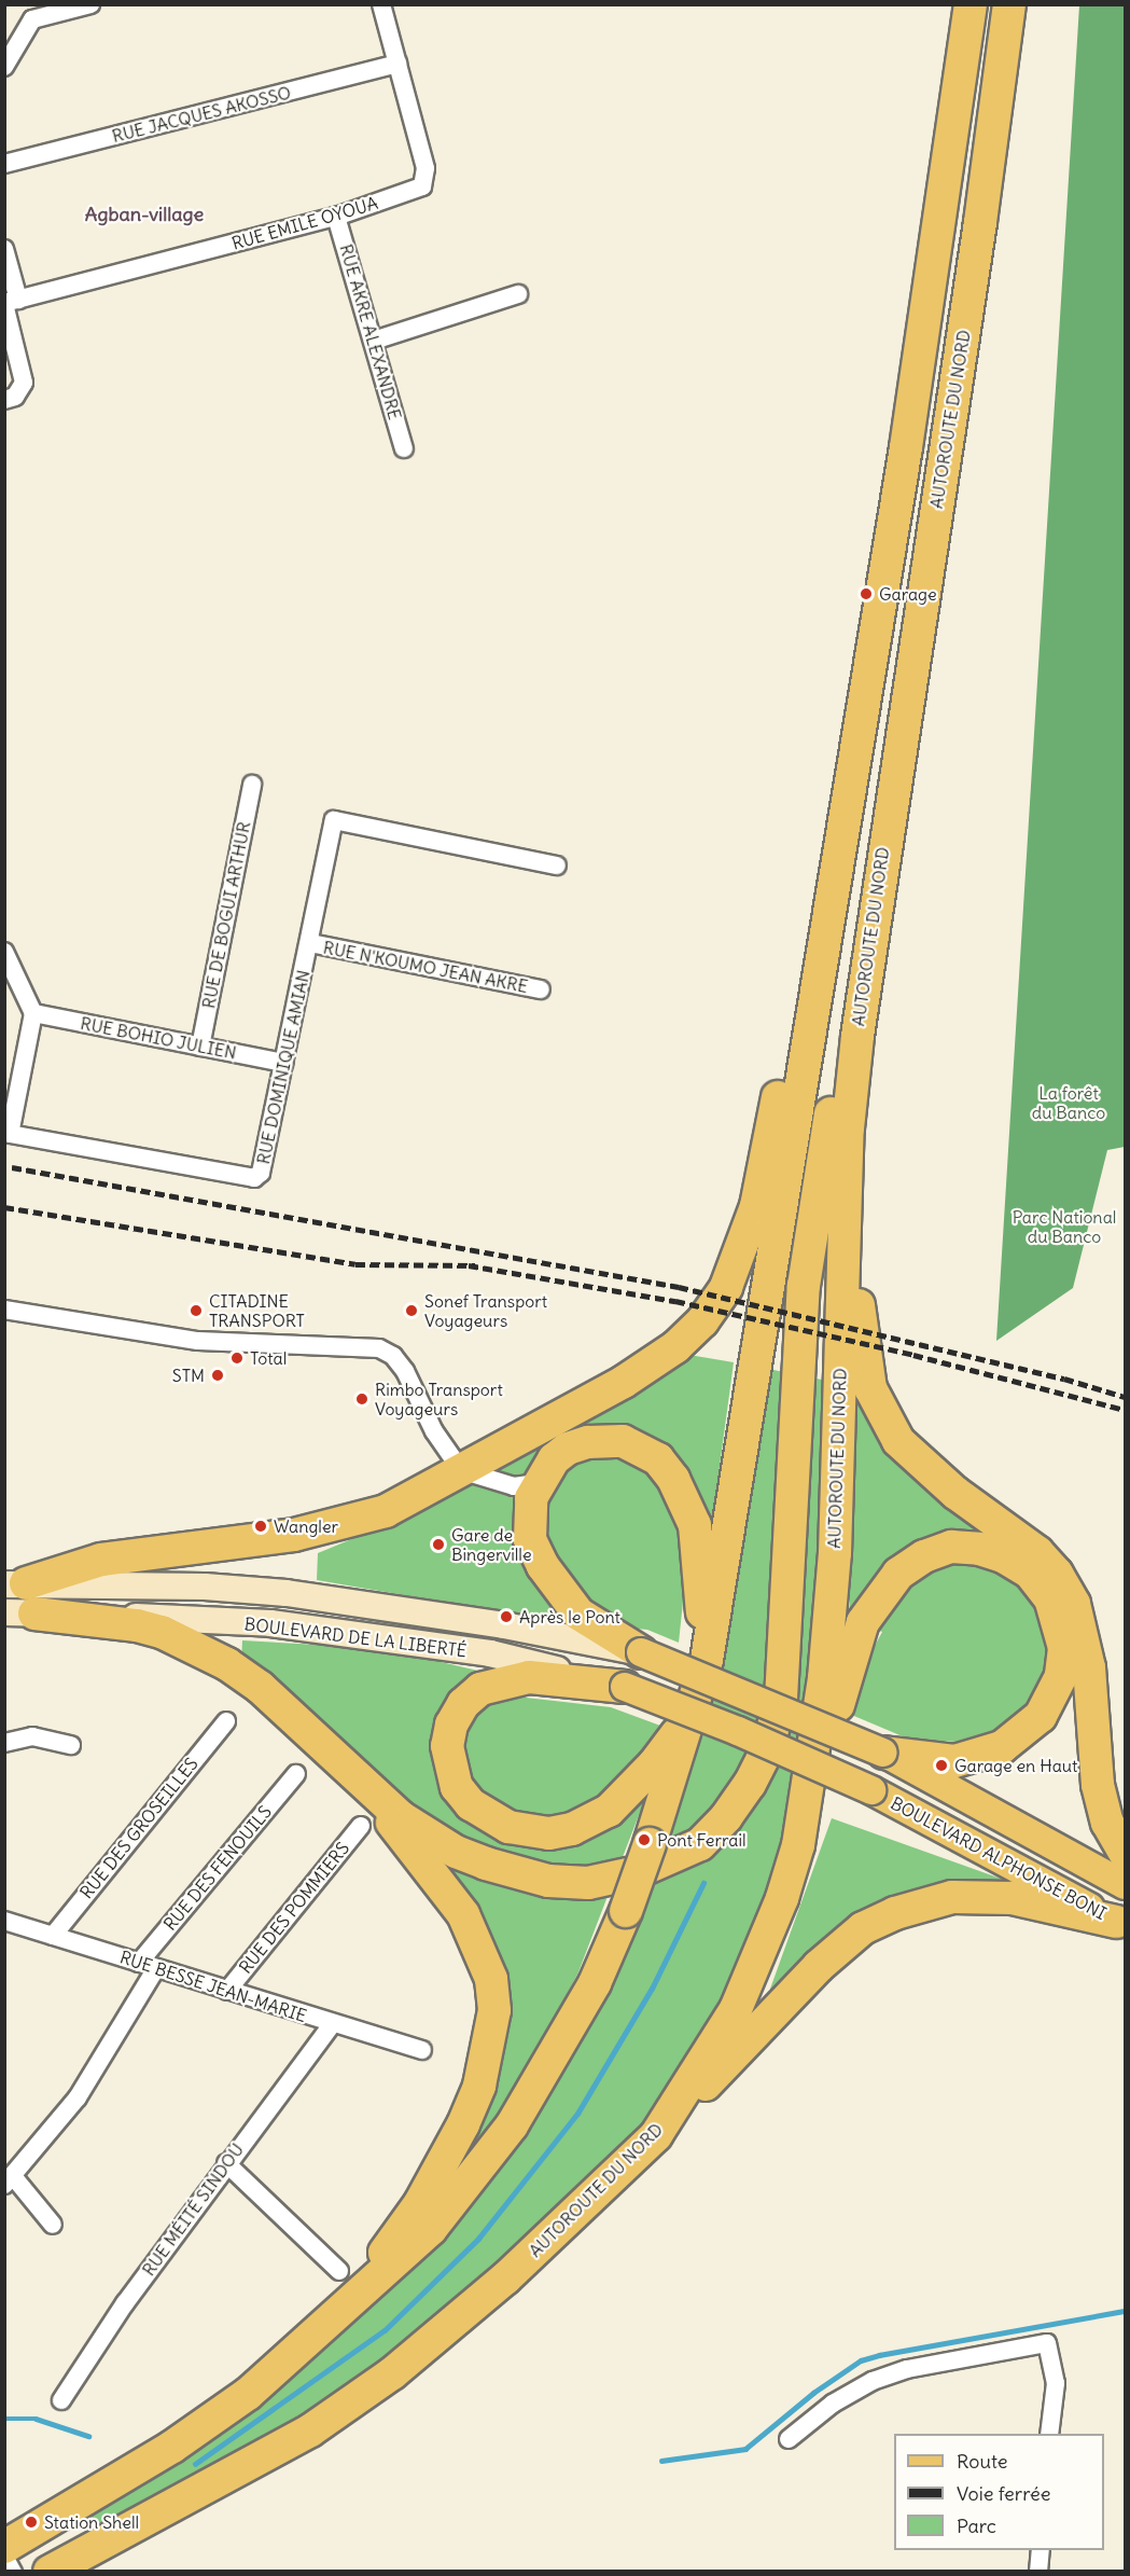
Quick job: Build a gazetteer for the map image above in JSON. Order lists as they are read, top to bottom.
{
  "streets": {
    "highway": ["AUTOROUTE DU NORD"],
    "main road": ["BOULEVARD DE LA LIBERTÉ", "BOULEVARD ALPHONSE BONI"],
    "street": [
      "RUE JACQUES AKOSSO",
      "RUE EMILE OYOUA",
      "RUE AKRE ALEXANDRE",
      "RUE DE BOGUI ARTHUR",
      "RUE N'KOUMO JEAN AKRE",
      "RUE BOHIO JULIEN",
      "RUE DOMINIQUE AMIAN",
      "RUE DES GROSEILLES",
      "RUE DES FENOUILS",
      "RUE DES POMMIERS",
      "RUE BESSE JEAN-MARIE",
      "RUE MÉITÉ SINDOU"
    ]
  },
  "crossings": [
    ["RUE JACQUES AKOSSO", "RUE EMILE OYOUA"],
    ["RUE EMILE OYOUA", "RUE AKRE ALEXANDRE"],
    ["RUE DE BOGUI ARTHUR", "RUE BOHIO JULIEN"],
    ["RUE N'KOUMO JEAN AKRE", "RUE DOMINIQUE AMIAN"],
    ["RUE BOHIO JULIEN", "RUE DOMINIQUE AMIAN"],
    ["BOULEVARD DE LA LIBERTÉ", "BOULEVARD ALPHONSE BONI"],
    ["RUE DES GROSEILLES", "RUE BESSE JEAN-MARIE"],
    ["RUE DES FENOUILS", "RUE BESSE JEAN-MARIE"],
    ["RUE DES POMMIERS", "RUE BESSE JEAN-MARIE"],
    ["RUE BESSE JEAN-MARIE", "RUE MÉITÉ SINDOU"]
  ],
  "districts": ["Agban-village"],
  "parks": ["La forêt du Banco", "Parc National du Banco"],
  "places": [
    "Garage",
    "CITADINE TRANSPORT",
    "Sonef Transport Voyageurs",
    "Total",
    "STM",
    "Rimbo Transport Voyageurs",
    "Wangler",
    "Gare de Bingerville",
    "Après le Pont",
    "Garage en Haut",
    "Pont Ferrail",
    "Station Shell"
  ],
  "legend": ["Route", "Voie ferrée", "Parc"]
}
